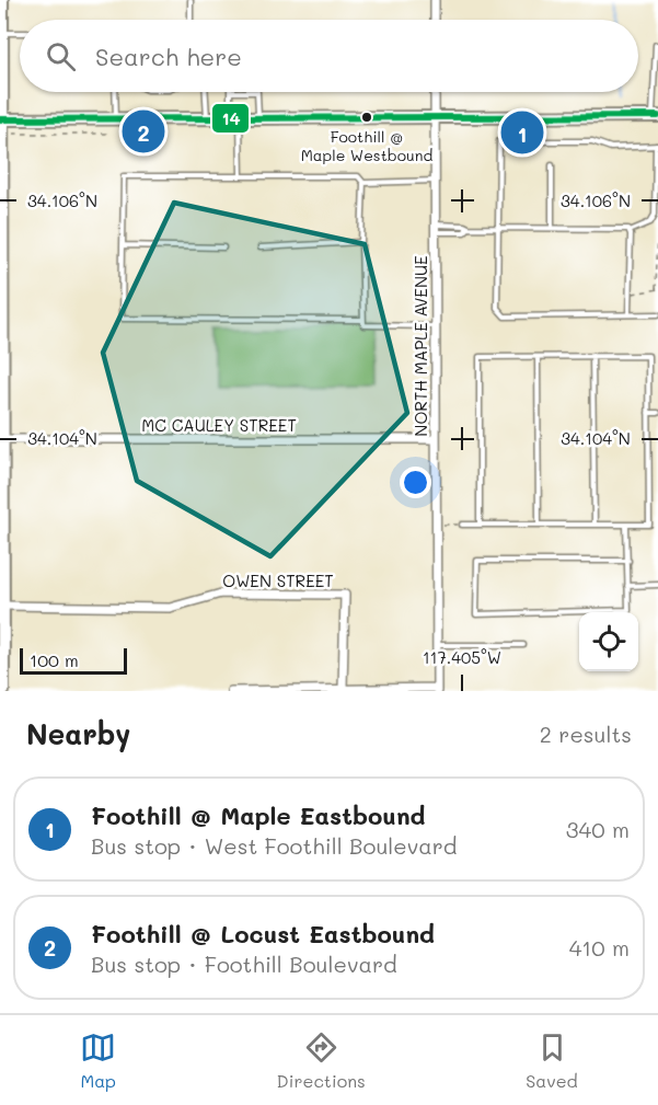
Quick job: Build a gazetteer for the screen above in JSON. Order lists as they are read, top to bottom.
{
  "streets": {
    "street": ["NORTH MAPLE AVENUE", "MC CAULEY STREET", "OWEN STREET"]
  },
  "crossings": [
    ["NORTH MAPLE AVENUE", "MC CAULEY STREET"]
  ],
  "places": ["Foothill @ Maple Westbound"],
  "lines": ["transit line 14"],
  "scale_bar": "100 m",
  "page": {
    "search": "Search here",
    "pins": ["2", "1"],
    "scale": "100 m",
    "heading": ["Nearby", "2 results"],
    "list": [
      {
        "mark": "1",
        "name": "Foothill @ Maple Eastbound",
        "note": "Bus stop · West Foothill Boulevard",
        "value": "340 m"
      },
      {
        "mark": "2",
        "name": "Foothill @ Locust Eastbound",
        "note": "Bus stop · Foothill Boulevard",
        "value": "410 m"
      }
    ],
    "nav": ["Map", "Directions", "Saved"]
  },
  "coordinates": ["34.106°N", "34.104°N", "117.405°W"]
}
